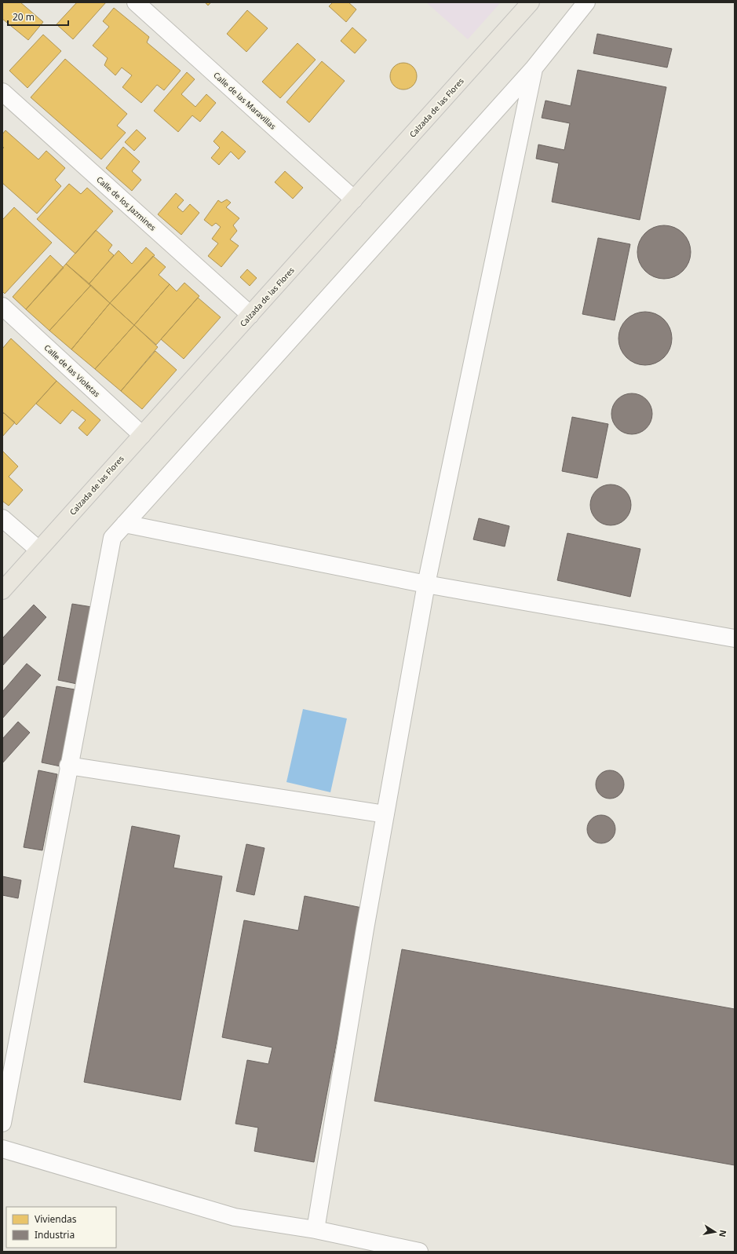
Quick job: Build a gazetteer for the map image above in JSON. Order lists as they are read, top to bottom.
{
  "streets": {
    "main road": ["Calzada de las Flores"],
    "street": ["Calle de las Maravillas", "Calle de los Jazmines", "Calle de las Violetas"]
  },
  "crossings": [
    ["Calle de las Maravillas", "Calzada de las Flores"],
    ["Calzada de las Flores", "Calle de los Jazmines"],
    ["Calzada de las Flores", "Calle de las Violetas"]
  ],
  "legend": ["Viviendas", "Industria"],
  "scale_bar": "20 m",
  "north": "right"
}
